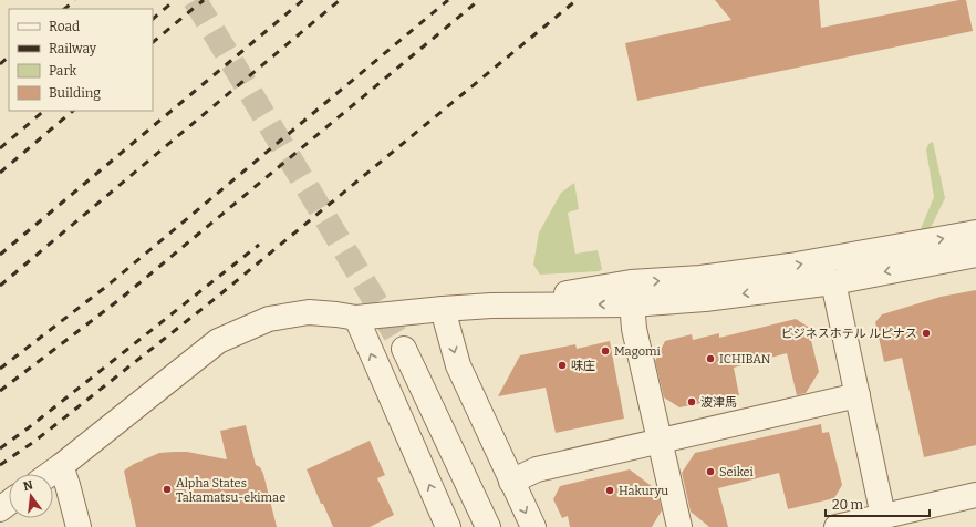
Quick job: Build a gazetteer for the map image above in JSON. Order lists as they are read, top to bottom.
{
  "places": [
    "ビジネスホテル ルピナス",
    "Magomi",
    "ICHIBAN",
    "味庄",
    "波津馬",
    "Seikei",
    "Alpha States Takamatsu-ekimae",
    "Hakuryu"
  ],
  "legend": [
    "Road",
    "Railway",
    "Park",
    "Building"
  ],
  "scale_bar": "20 m",
  "north": "top"
}
